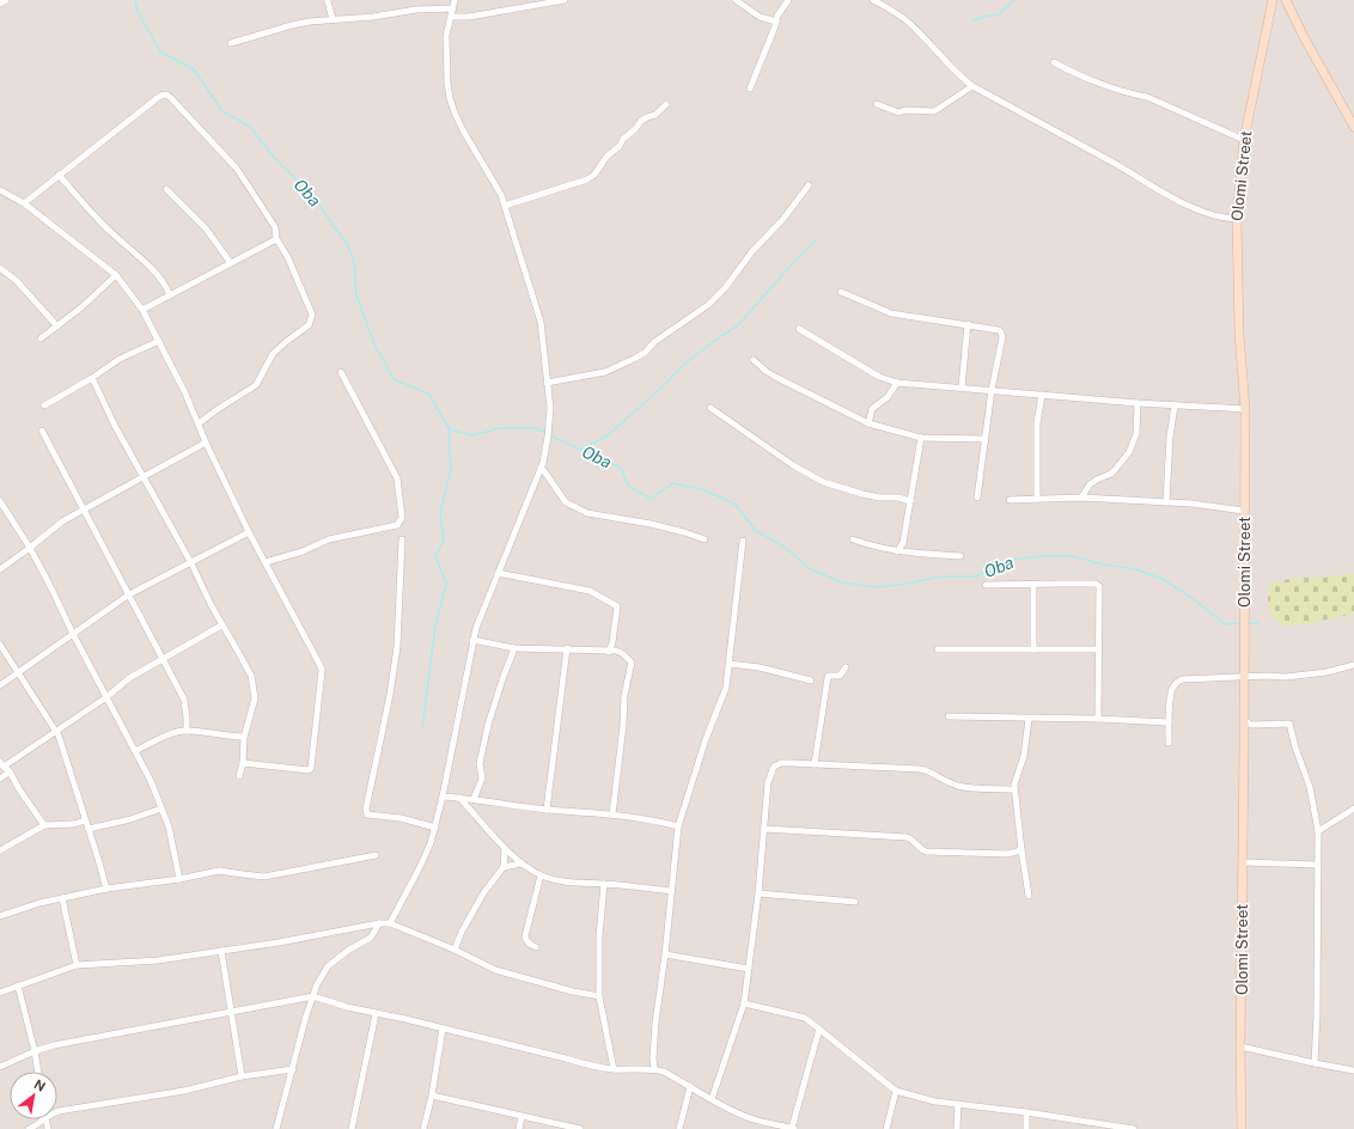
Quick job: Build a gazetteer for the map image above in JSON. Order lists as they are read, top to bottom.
{
  "streets": {
    "main road": ["Olomi Street"]
  },
  "water": ["Oba"],
  "north": "top right"
}
